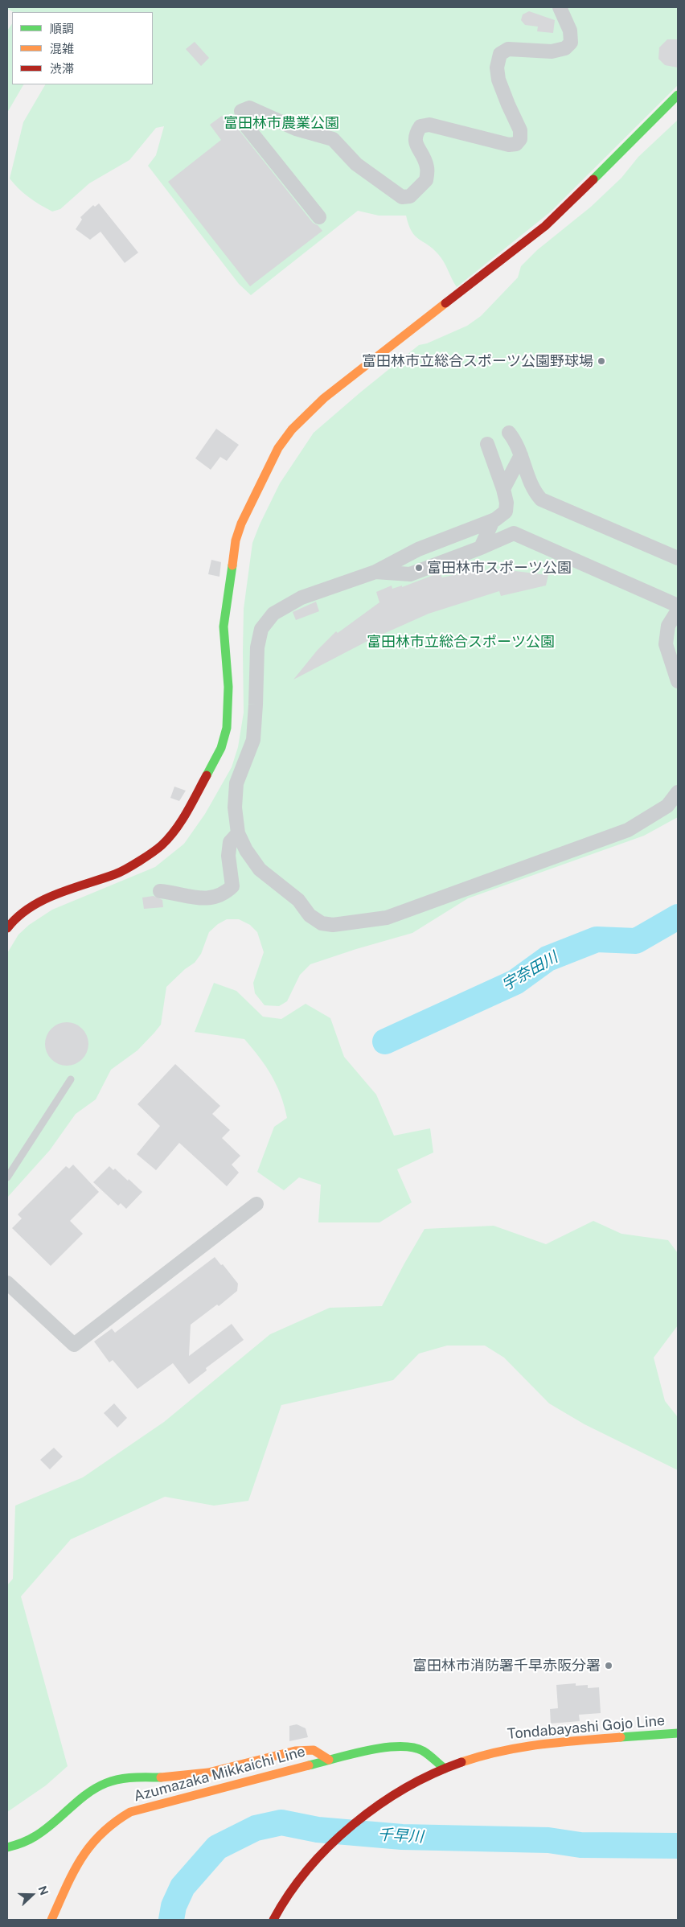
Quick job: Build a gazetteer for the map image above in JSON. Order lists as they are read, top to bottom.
{
  "streets": {
    "street": ["Tondabayashi Gojo Line", "Azumazaka Mikkaichi Line"]
  },
  "crossings": [
    ["Tondabayashi Gojo Line", "Azumazaka Mikkaichi Line"]
  ],
  "water": ["宇奈田川", "千早川"],
  "parks": ["富田林市農業公園", "富田林市立総合スポーツ公園"],
  "places": ["富田林市立総合スポーツ公園野球場", "富田林市スポーツ公園", "富田林市消防署千早赤阪分署"],
  "legend": ["順調", "混雑", "渋滞"],
  "north": "right"
}
